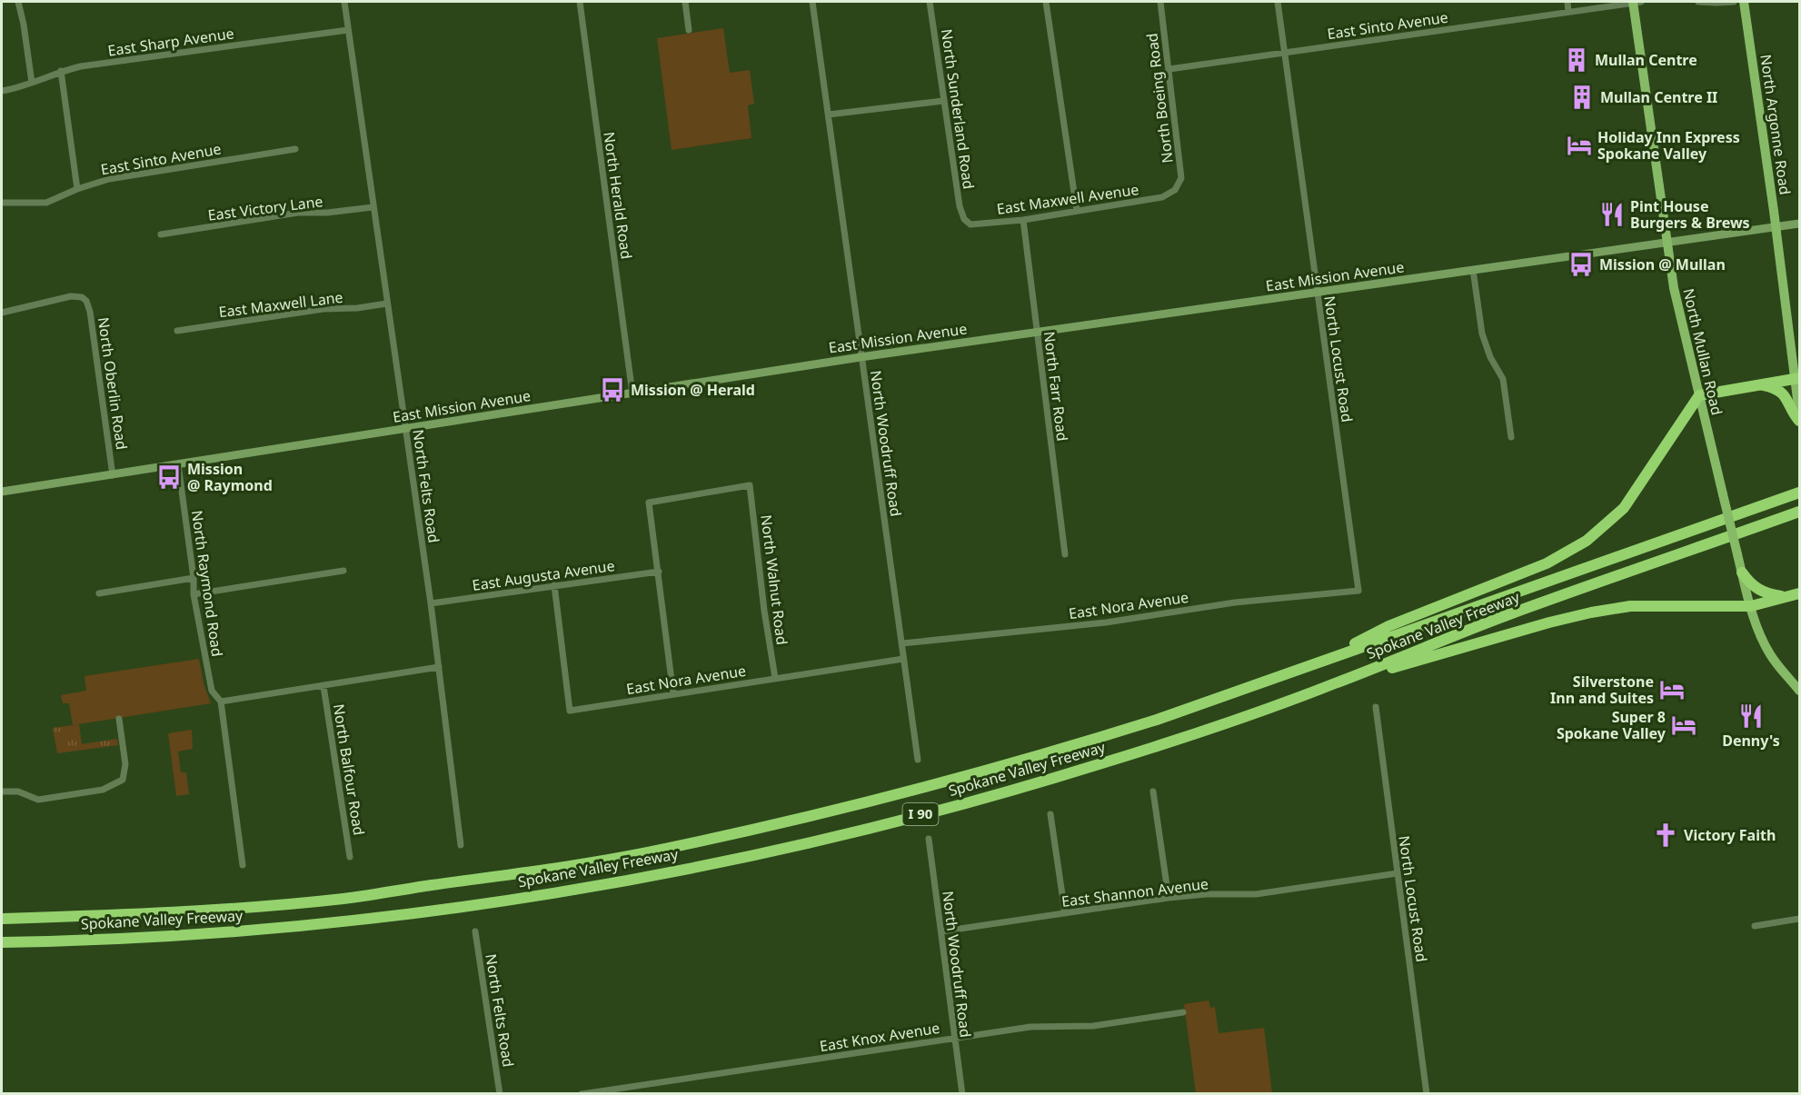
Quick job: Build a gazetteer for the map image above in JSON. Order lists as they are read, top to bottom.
{
  "streets": {
    "highway": ["Spokane Valley Freeway", "I 90"],
    "main road": ["North Argonne Road", "North Mullan Road"],
    "street": [
      "East Sinto Avenue",
      "East Sharp Avenue",
      "North Boeing Road",
      "North Sunderland Road",
      "North Herald Road",
      "East Maxwell Avenue",
      "East Victory Lane",
      "East Mission Avenue",
      "East Maxwell Lane",
      "North Locust Road",
      "North Oberlin Road",
      "North Farr Road",
      "North Woodruff Road",
      "North Felts Road",
      "East Augusta Avenue",
      "North Walnut Road",
      "North Raymond Road",
      "East Nora Avenue",
      "North Balfour Road",
      "East Shannon Avenue",
      "East Knox Avenue"
    ]
  },
  "crossings": [
    ["East Sinto Avenue", "North Boeing Road"],
    ["East Sinto Avenue", "North Mullan Road"],
    ["East Sinto Avenue", "North Locust Road"],
    ["East Sharp Avenue", "North Felts Road"],
    ["North Boeing Road", "East Maxwell Avenue"],
    ["North Sunderland Road", "East Maxwell Avenue"],
    ["North Argonne Road", "East Mission Avenue"],
    ["North Herald Road", "East Mission Avenue"],
    ["East Maxwell Avenue", "North Farr Road"],
    ["East Victory Lane", "North Felts Road"],
    ["East Mission Avenue", "North Mullan Road"],
    ["East Mission Avenue", "North Locust Road"],
    ["East Mission Avenue", "North Oberlin Road"],
    ["East Mission Avenue", "North Farr Road"],
    ["East Mission Avenue", "North Woodruff Road"],
    ["East Mission Avenue", "North Felts Road"],
    ["East Mission Avenue", "North Raymond Road"],
    ["East Maxwell Lane", "North Felts Road"],
    ["North Locust Road", "East Nora Avenue"],
    ["North Locust Road", "East Shannon Avenue"],
    ["North Woodruff Road", "East Nora Avenue"],
    ["North Woodruff Road", "East Shannon Avenue"],
    ["North Woodruff Road", "East Knox Avenue"],
    ["North Felts Road", "East Augusta Avenue"],
    ["East Augusta Avenue", "North Walnut Road"],
    ["East Augusta Avenue", "East Nora Avenue"],
    ["North Walnut Road", "East Nora Avenue"]
  ],
  "places": {
    "building": ["Mullan Centre", "Mullan Centre II"],
    "hotel": ["Holiday Inn Express Spokane Valley", "Silverstone Inn and Suites", "Super 8 Spokane Valley"],
    "restaurant": ["Pint House Burgers & Brews", "Denny's"],
    "bus stop": ["Mission @ Mullan", "Mission @ Herald", "Mission @ Raymond"],
    "church": ["Victory Faith"]
  }
}
